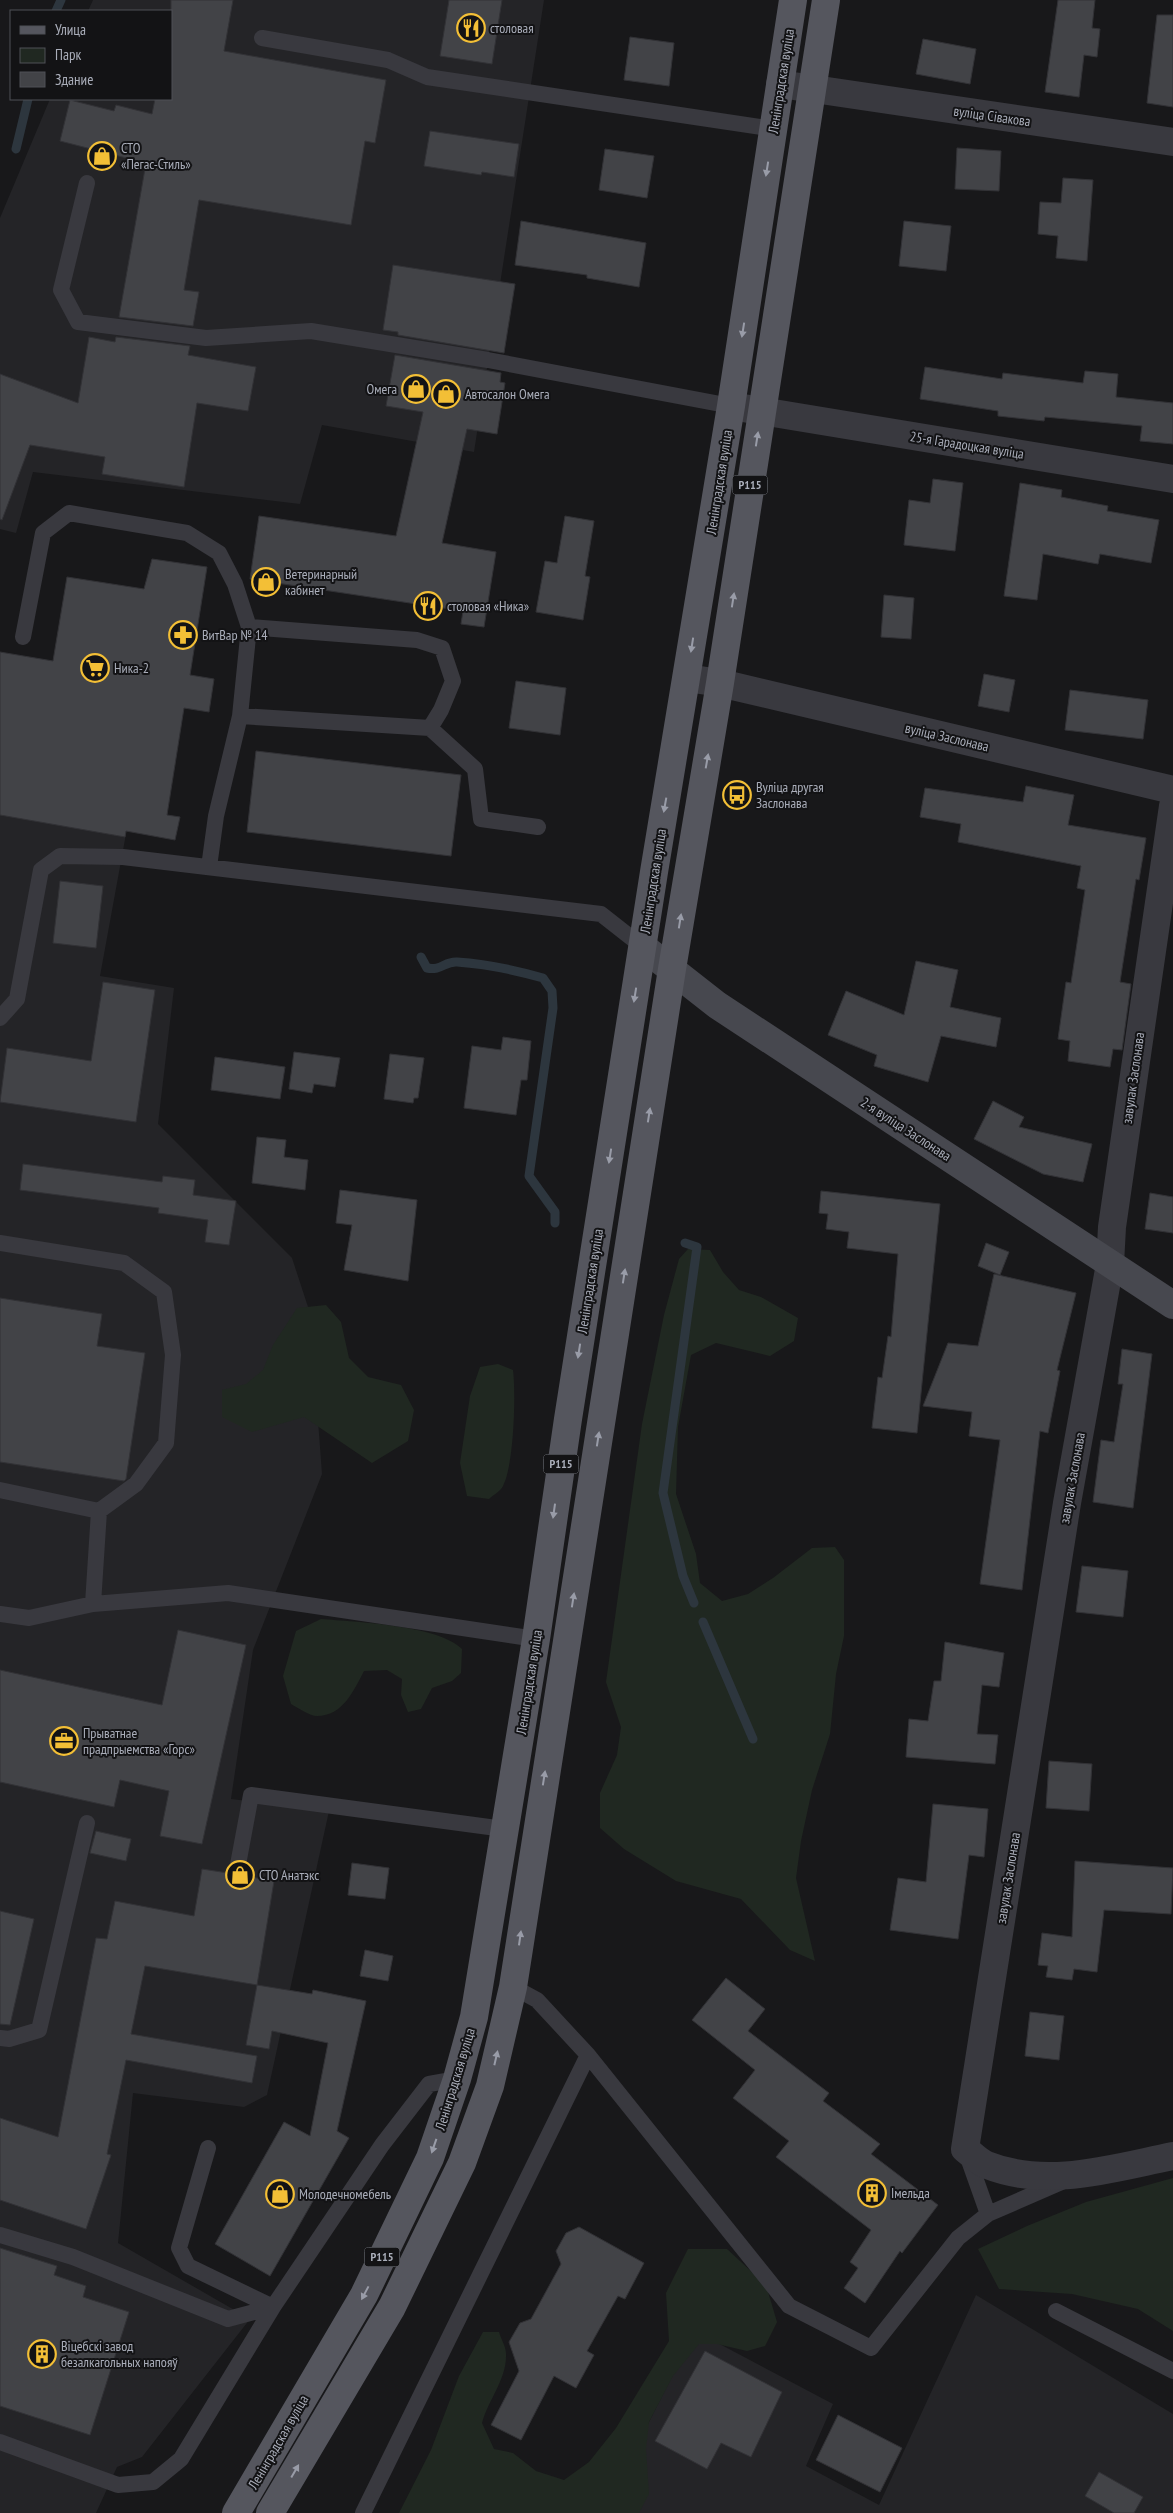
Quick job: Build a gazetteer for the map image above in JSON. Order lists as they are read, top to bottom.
{
  "streets": {
    "main road": ["Ленінградская вуліца", "Р115", "2-я вуліца Заслонава"],
    "street": [
      "вуліца Сівакова",
      "25-я Гарадоцкая вуліца",
      "вуліца Заслонава",
      "завулак Заслонава"
    ]
  },
  "crossings": [
    ["Ленінградская вуліца", "вуліца Сівакова"],
    ["Ленінградская вуліца", "25-я Гарадоцкая вуліца"],
    ["Ленінградская вуліца", "вуліца Заслонава"],
    ["Ленінградская вуліца", "2-я вуліца Заслонава"],
    ["вуліца Сівакова", "Р115"],
    ["25-я Гарадоцкая вуліца", "Р115"],
    ["Р115", "вуліца Заслонава"],
    ["Р115", "2-я вуліца Заслонава"],
    ["завулак Заслонава", "2-я вуліца Заслонава"]
  ],
  "places": {
    "restaurant": ["столовая", "столовая «Ника»"],
    "shop": [
      "СТО «Пегас-Стиль»",
      "Омега",
      "Автосалон Омега",
      "Ветеринарный кабинет",
      "СТО Анатэкс",
      "Молодечномебель"
    ],
    "pharmacy": ["ВитВар № 14"],
    "supermarket": ["Ника-2"],
    "bus stop": ["Вуліца другая Заслонава"],
    "office": ["Прыватнае прадпрыемства «Горс»"],
    "building": ["Імельда", "Віцебскі завод безалкагольных напояў"]
  },
  "legend": ["Улица", "Парк", "Здание"]
}
